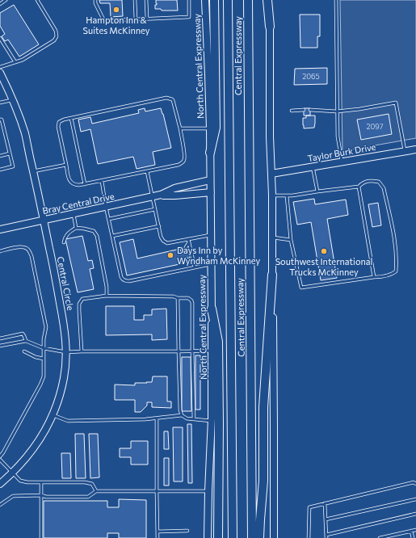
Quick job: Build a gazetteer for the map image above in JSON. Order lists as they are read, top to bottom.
{
  "streets": {
    "highway": ["Central Expressway"],
    "main road": [
      "North Central Expressway",
      "Taylor Burk Drive",
      "Bray Central Drive",
      "Central Circle"
    ]
  },
  "crossings": [
    ["North Central Expressway", "Bray Central Drive"],
    ["Bray Central Drive", "Central Circle"]
  ],
  "places": ["Hampton Inn & Suites McKinney", "Southwest International Trucks McKinney", "Days Inn by Wyndham McKinney"],
  "house_numbers": ["2065", "2097"]
}
